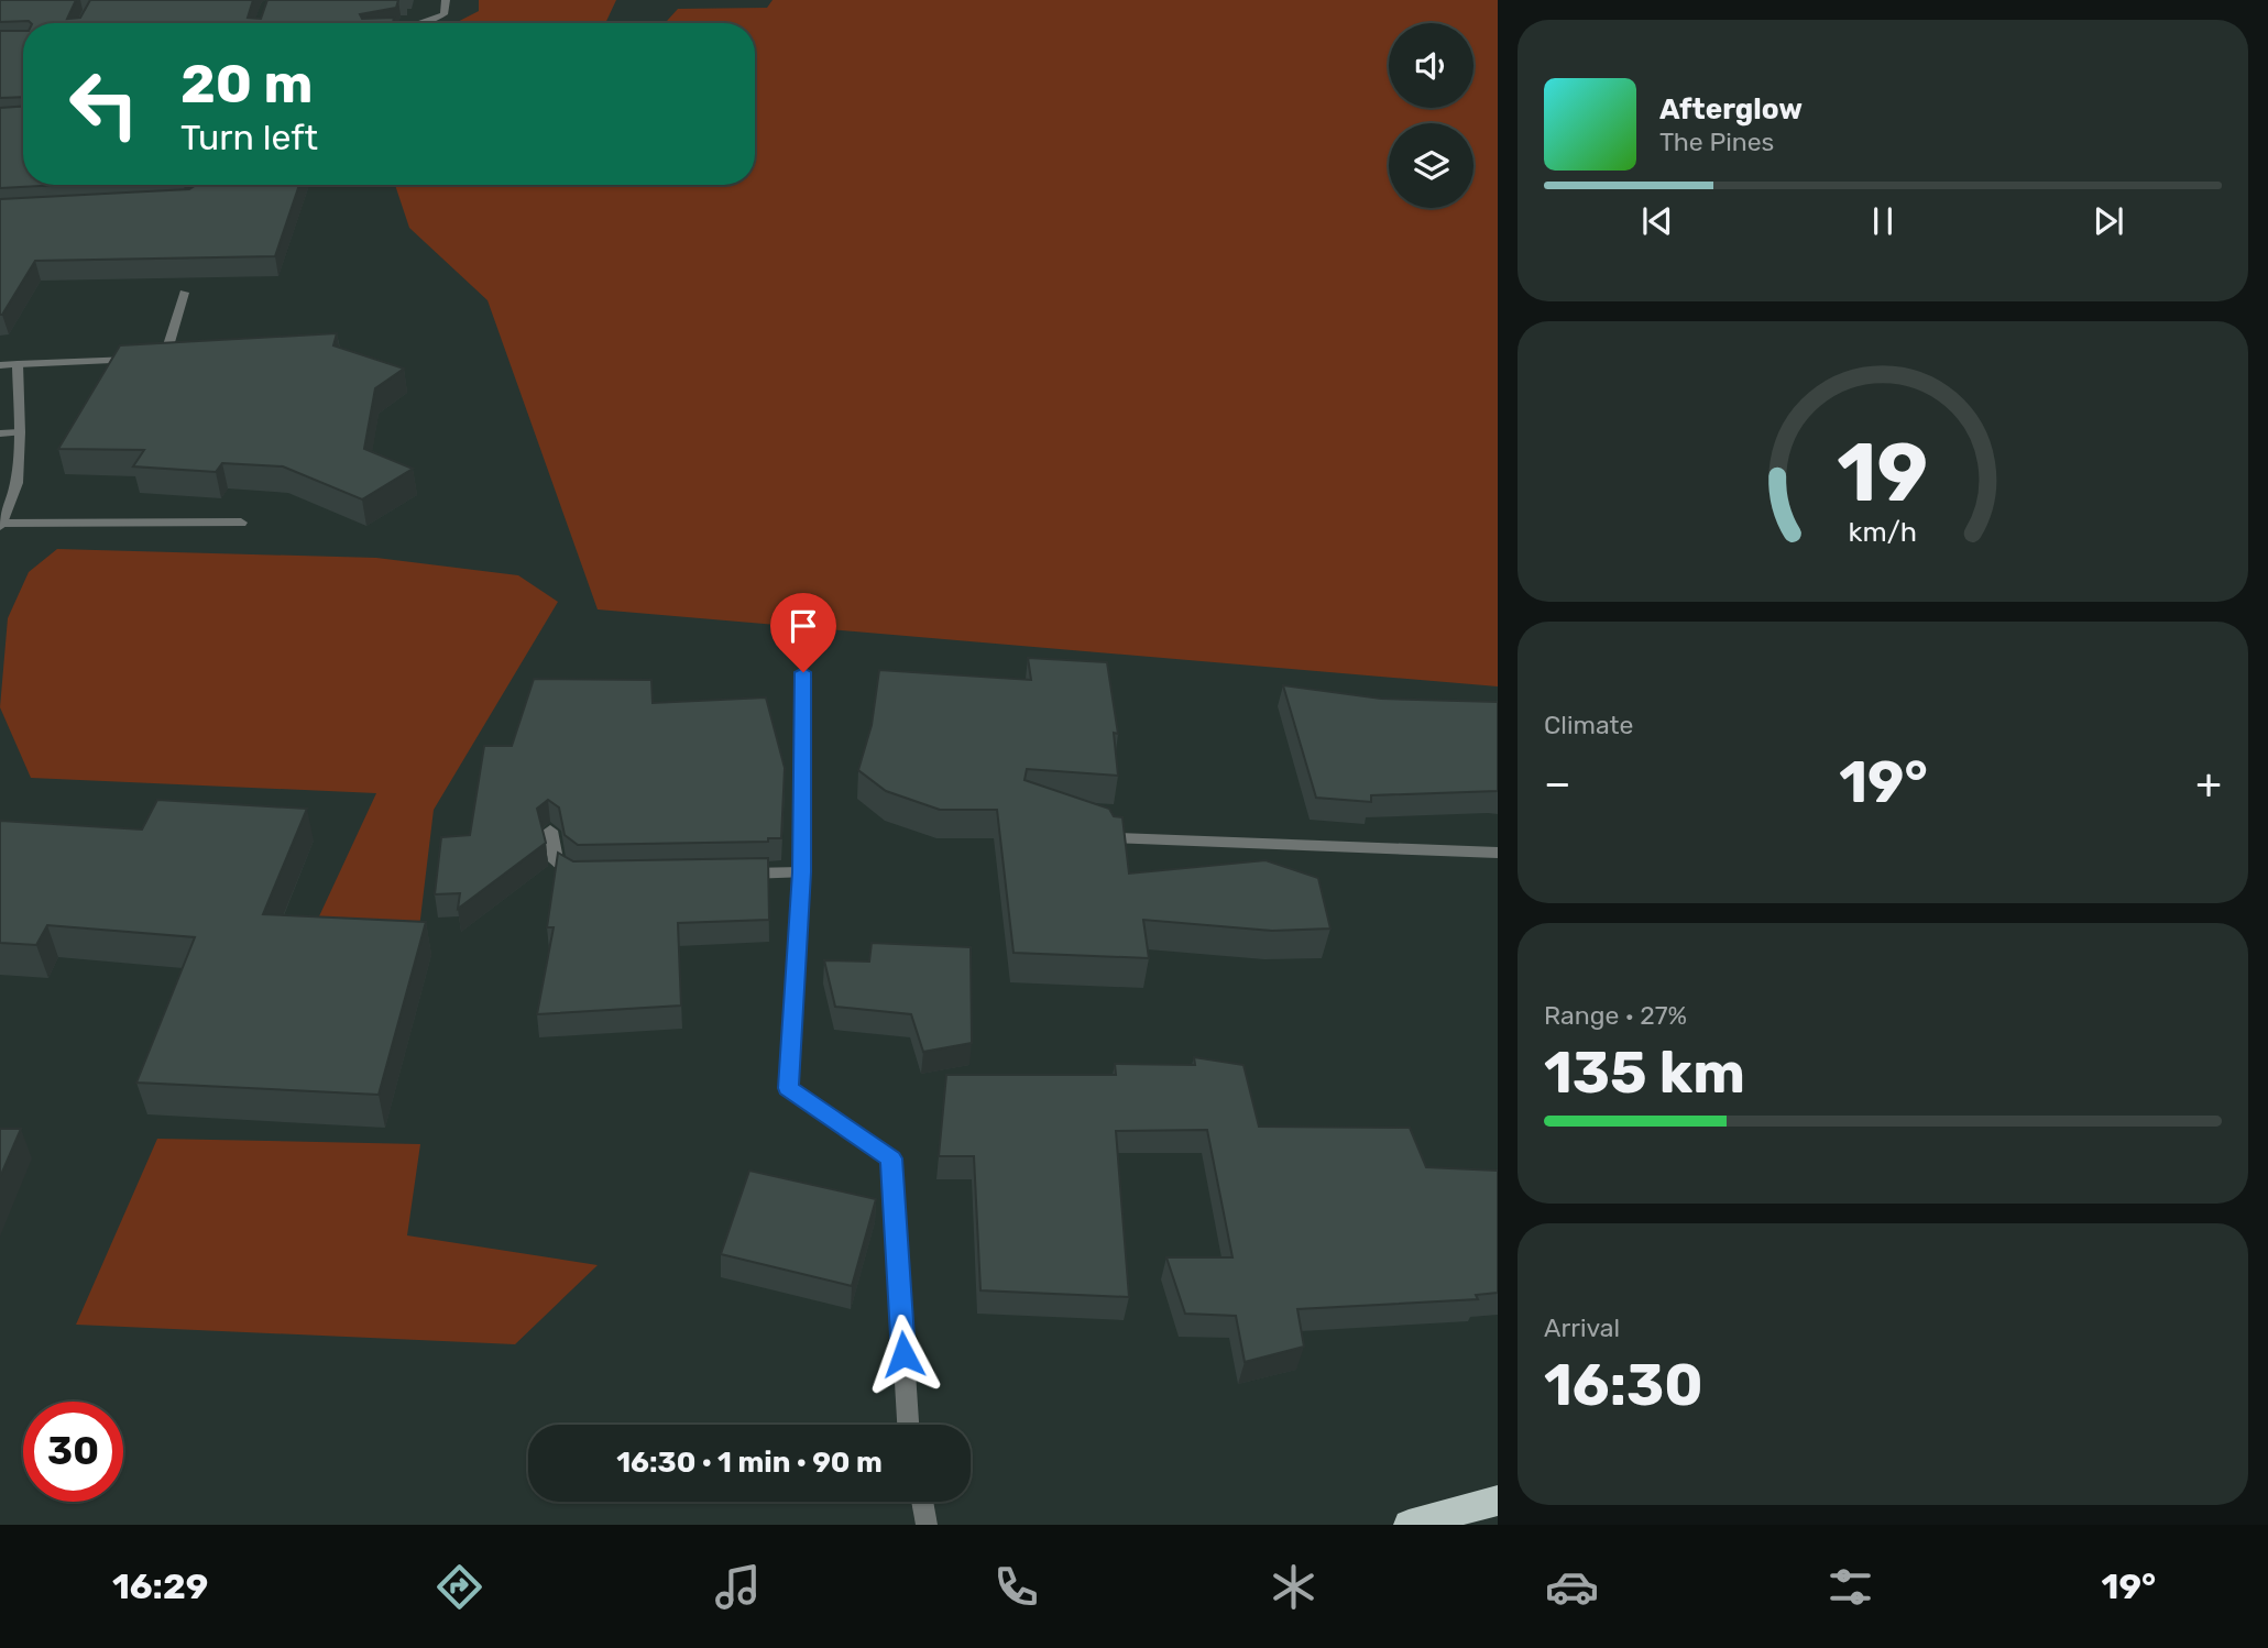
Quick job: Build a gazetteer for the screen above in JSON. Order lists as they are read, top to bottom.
{
  "page": {
    "turn": ["20 m", "Turn left"],
    "song": ["Afterglow", "The Pines"],
    "tile": [
      "Climate",
      ["Range · 27%", "135 km"],
      ["Arrival", "16:30"]
    ],
    "heat": ["−", "19°", "+"],
    "limit": "30",
    "trip": "16:30 · 1 min · 90 m",
    "tabs": ["16:29", "19°"],
    "gauge": ["19", "km/h"]
  }
}
